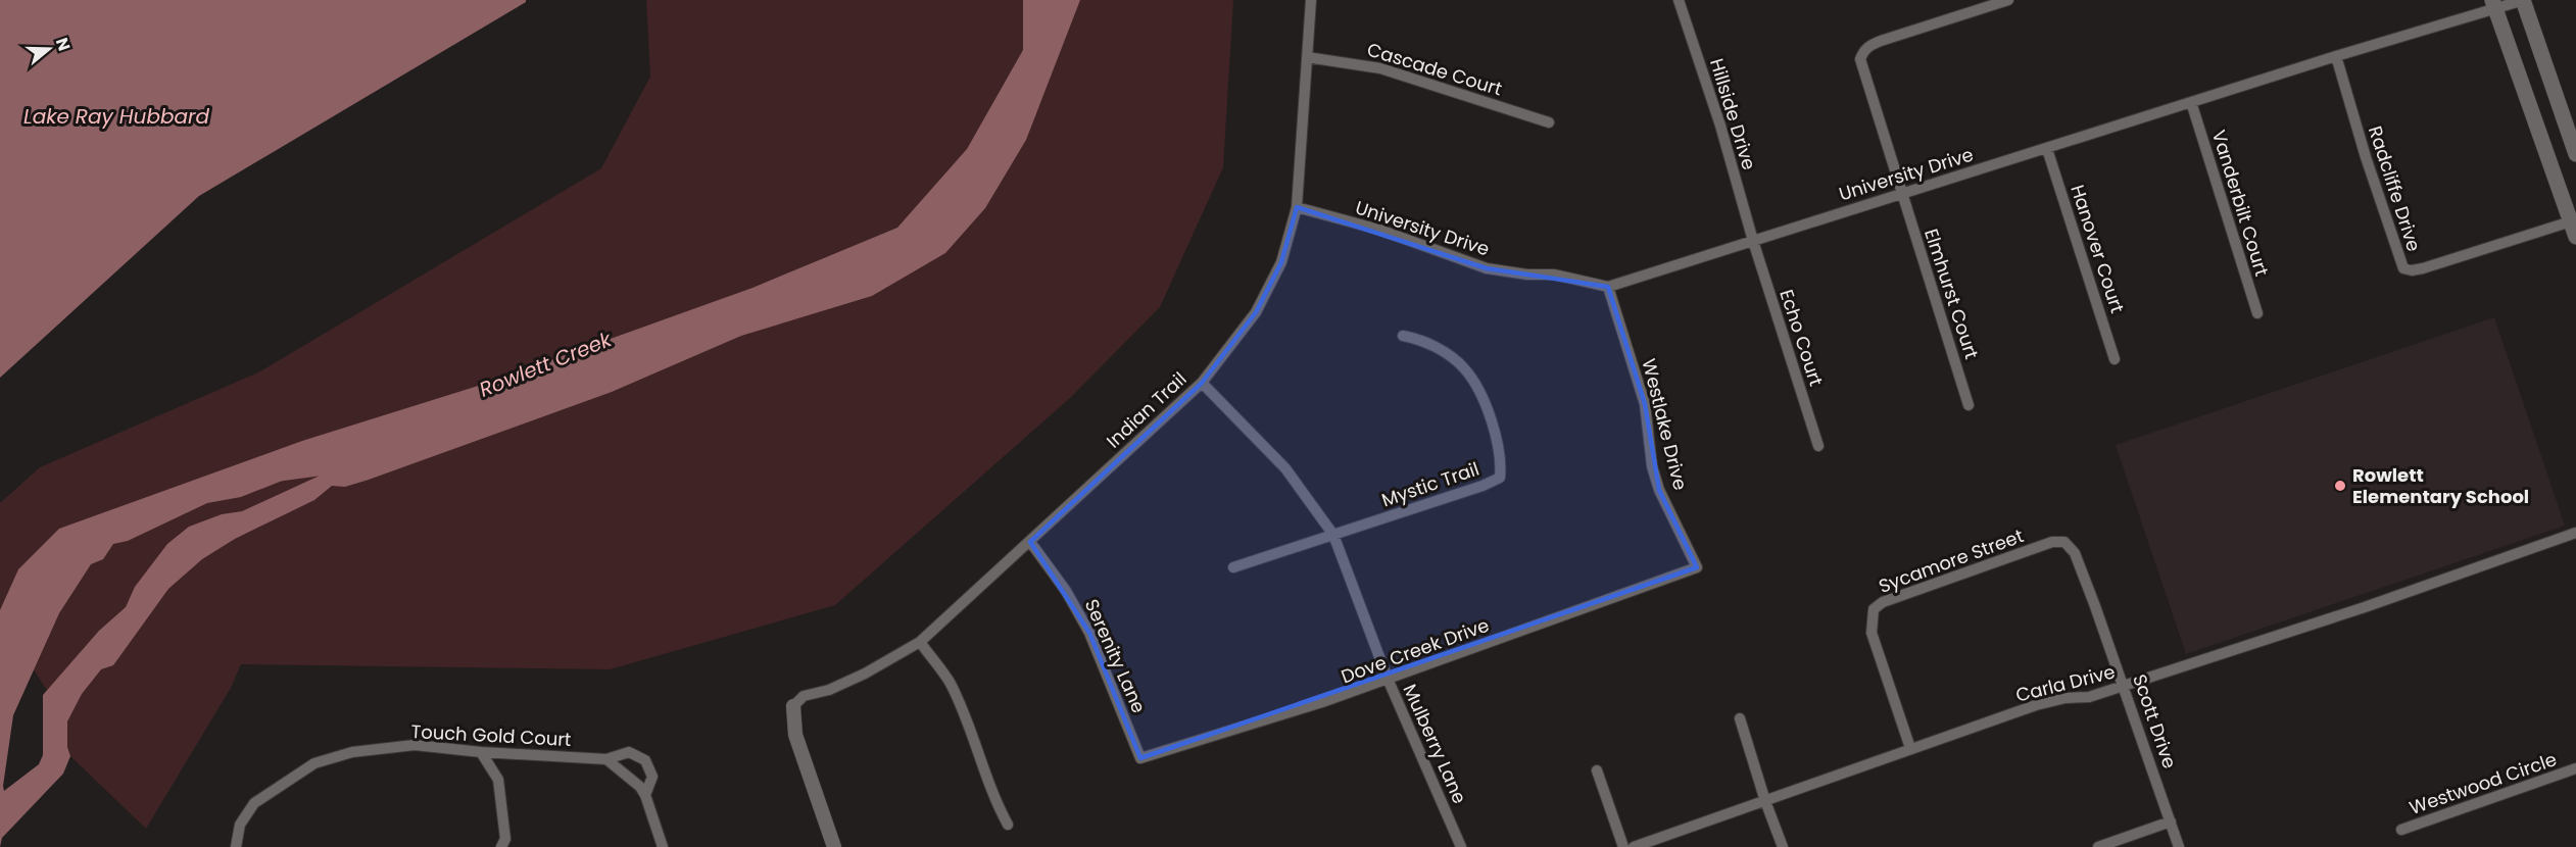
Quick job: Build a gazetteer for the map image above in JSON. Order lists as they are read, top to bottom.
{
  "streets": {
    "street": [
      "Cascade Court",
      "Hillside Drive",
      "University Drive",
      "Radcliffe Drive",
      "Vanderbilt Court",
      "Hanover Court",
      "Elmhurst Court",
      "Echo Court",
      "Indian Trail",
      "Westlake Drive",
      "Mystic Trail",
      "Sycamore Street",
      "Dove Creek Drive",
      "Serenity Lane",
      "Carla Drive",
      "Scott Drive",
      "Touch Gold Court",
      "Mulberry Lane",
      "Westwood Circle"
    ]
  },
  "crossings": [
    ["Cascade Court", "Indian Trail"],
    ["Hillside Drive", "University Drive"],
    ["Hillside Drive", "Echo Court"],
    ["University Drive", "Radcliffe Drive"],
    ["University Drive", "Vanderbilt Court"],
    ["University Drive", "Hanover Court"],
    ["University Drive", "Elmhurst Court"],
    ["University Drive", "Echo Court"],
    ["University Drive", "Indian Trail"],
    ["University Drive", "Westlake Drive"],
    ["Indian Trail", "Serenity Lane"],
    ["Indian Trail", "Mulberry Lane"],
    ["Westlake Drive", "Dove Creek Drive"],
    ["Mystic Trail", "Mulberry Lane"],
    ["Sycamore Street", "Carla Drive"],
    ["Sycamore Street", "Scott Drive"],
    ["Dove Creek Drive", "Serenity Lane"],
    ["Dove Creek Drive", "Mulberry Lane"],
    ["Carla Drive", "Scott Drive"]
  ],
  "water": ["Lake Ray Hubbard", "Rowlett Creek"],
  "places": ["Rowlett Elementary School"],
  "north": "right"
}
